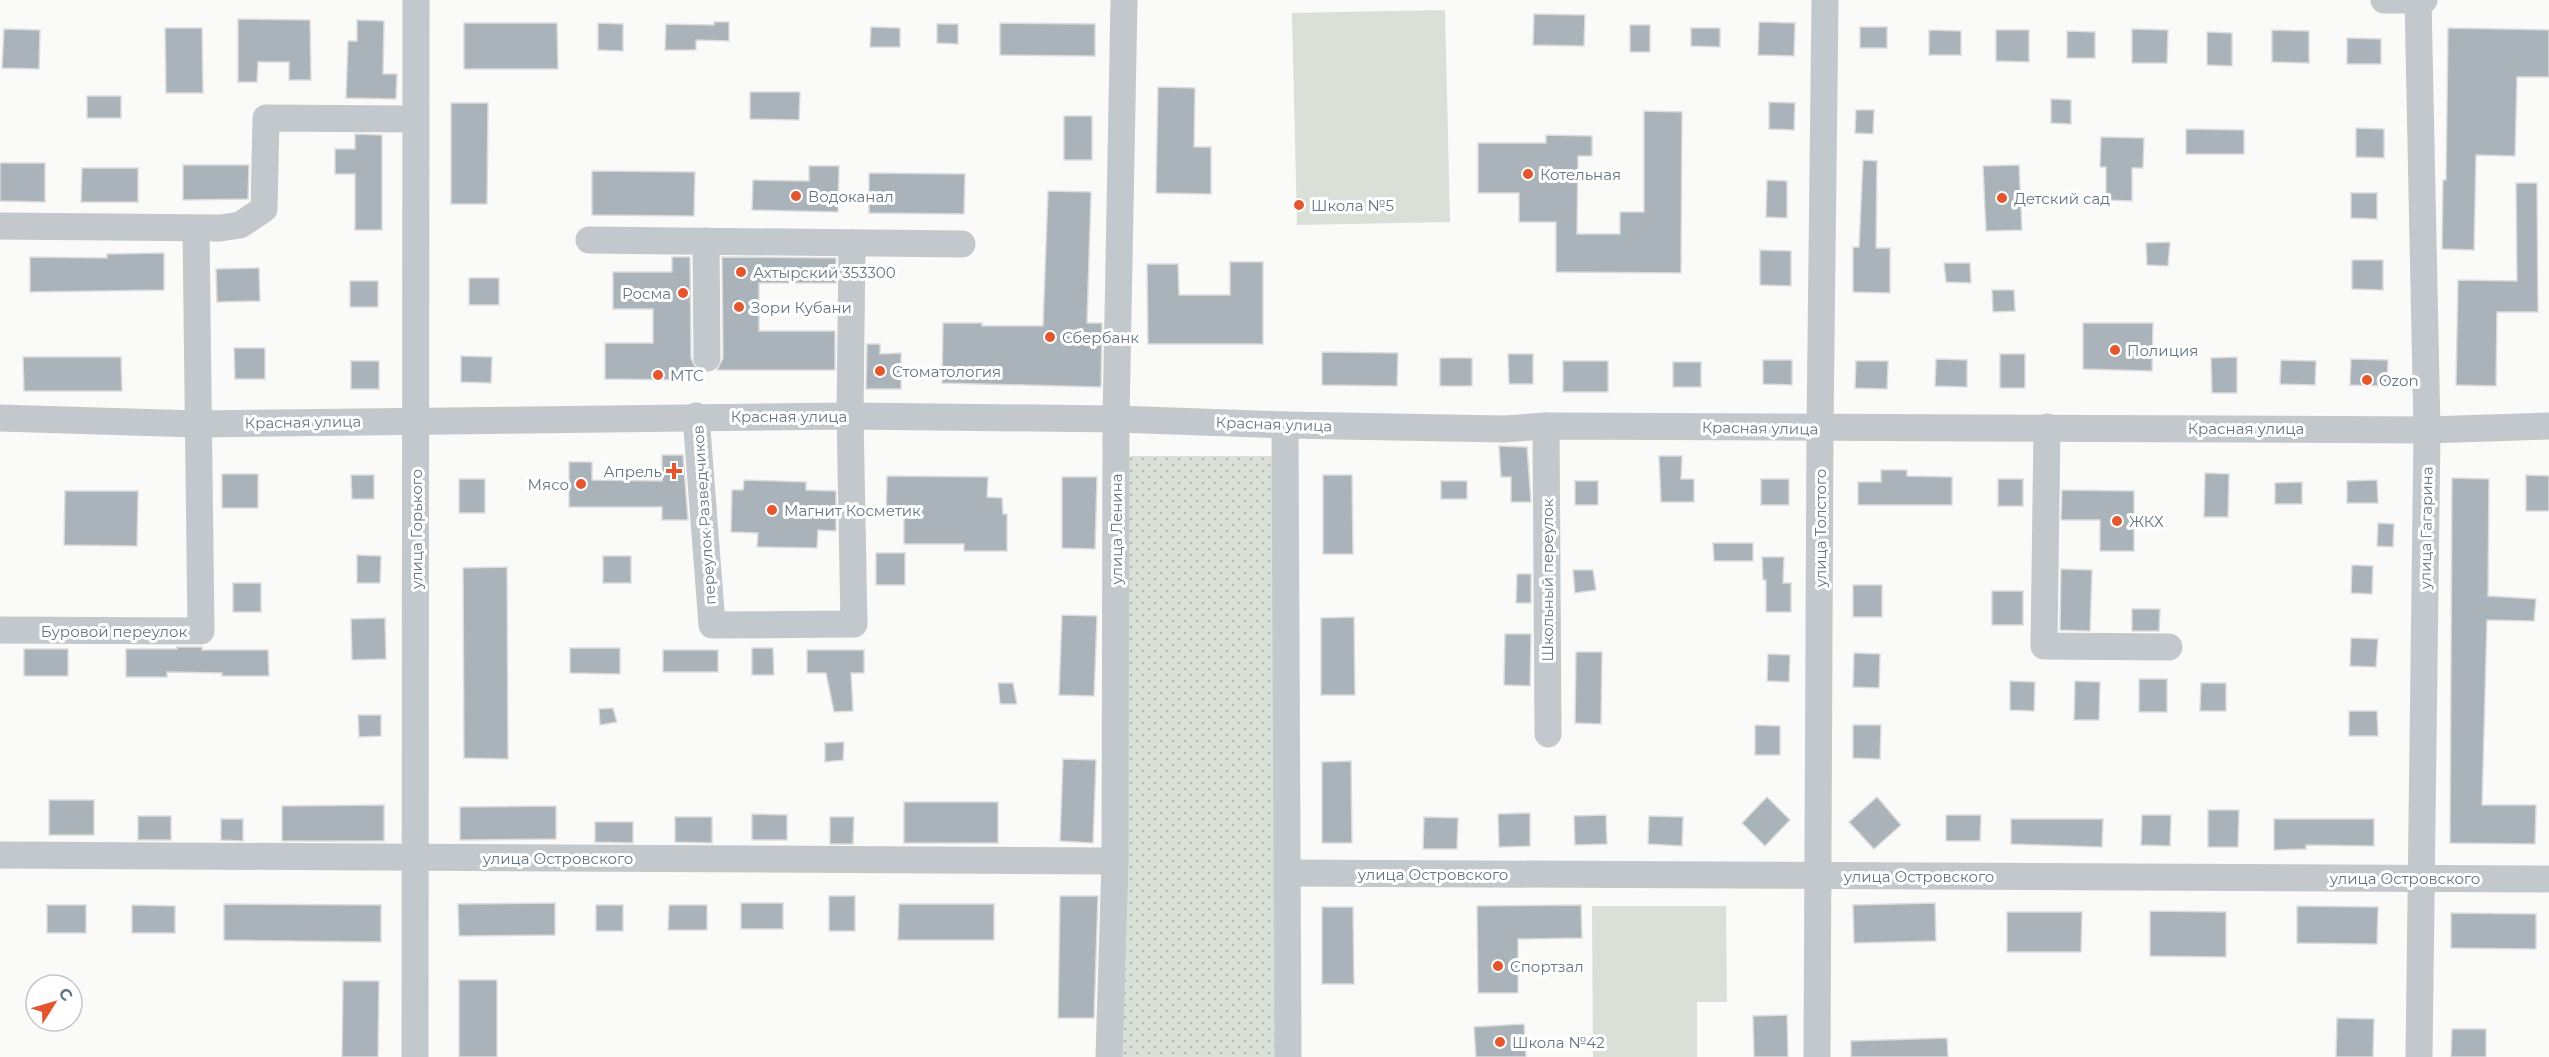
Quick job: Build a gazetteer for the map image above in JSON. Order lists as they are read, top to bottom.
{
  "streets": {
    "street": [
      "Красная улица",
      "переулок Разведчиков",
      "улица Толстого",
      "улица Гагарина",
      "улица Горького",
      "улица Ленина",
      "Школьный переулок",
      "Буровой переулок",
      "улица Островского"
    ]
  },
  "crossings": [
    ["Красная улица", "переулок Разведчиков"],
    ["Красная улица", "улица Толстого"],
    ["Красная улица", "улица Гагарина"],
    ["Красная улица", "улица Горького"],
    ["Красная улица", "улица Ленина"],
    ["Красная улица", "Школьный переулок"],
    ["Красная улица", "Буровой переулок"],
    ["улица Толстого", "улица Островского"],
    ["улица Гагарина", "улица Островского"],
    ["улица Горького", "улица Островского"],
    ["улица Ленина", "улица Островского"]
  ],
  "places": {
    "other": [
      "Котельная",
      "Водоканал",
      "Детский сад",
      "Школа №5",
      "Ахтырский 353300",
      "Росма",
      "Зори Кубани",
      "Сбербанк",
      "Полиция",
      "Стоматология",
      "МТС",
      "Ozon",
      "Мясо",
      "Магнит Косметик",
      "ЖКХ",
      "Спортзал",
      "Школа №42"
    ],
    "health": ["Апрель"]
  },
  "north": "top right"
}
